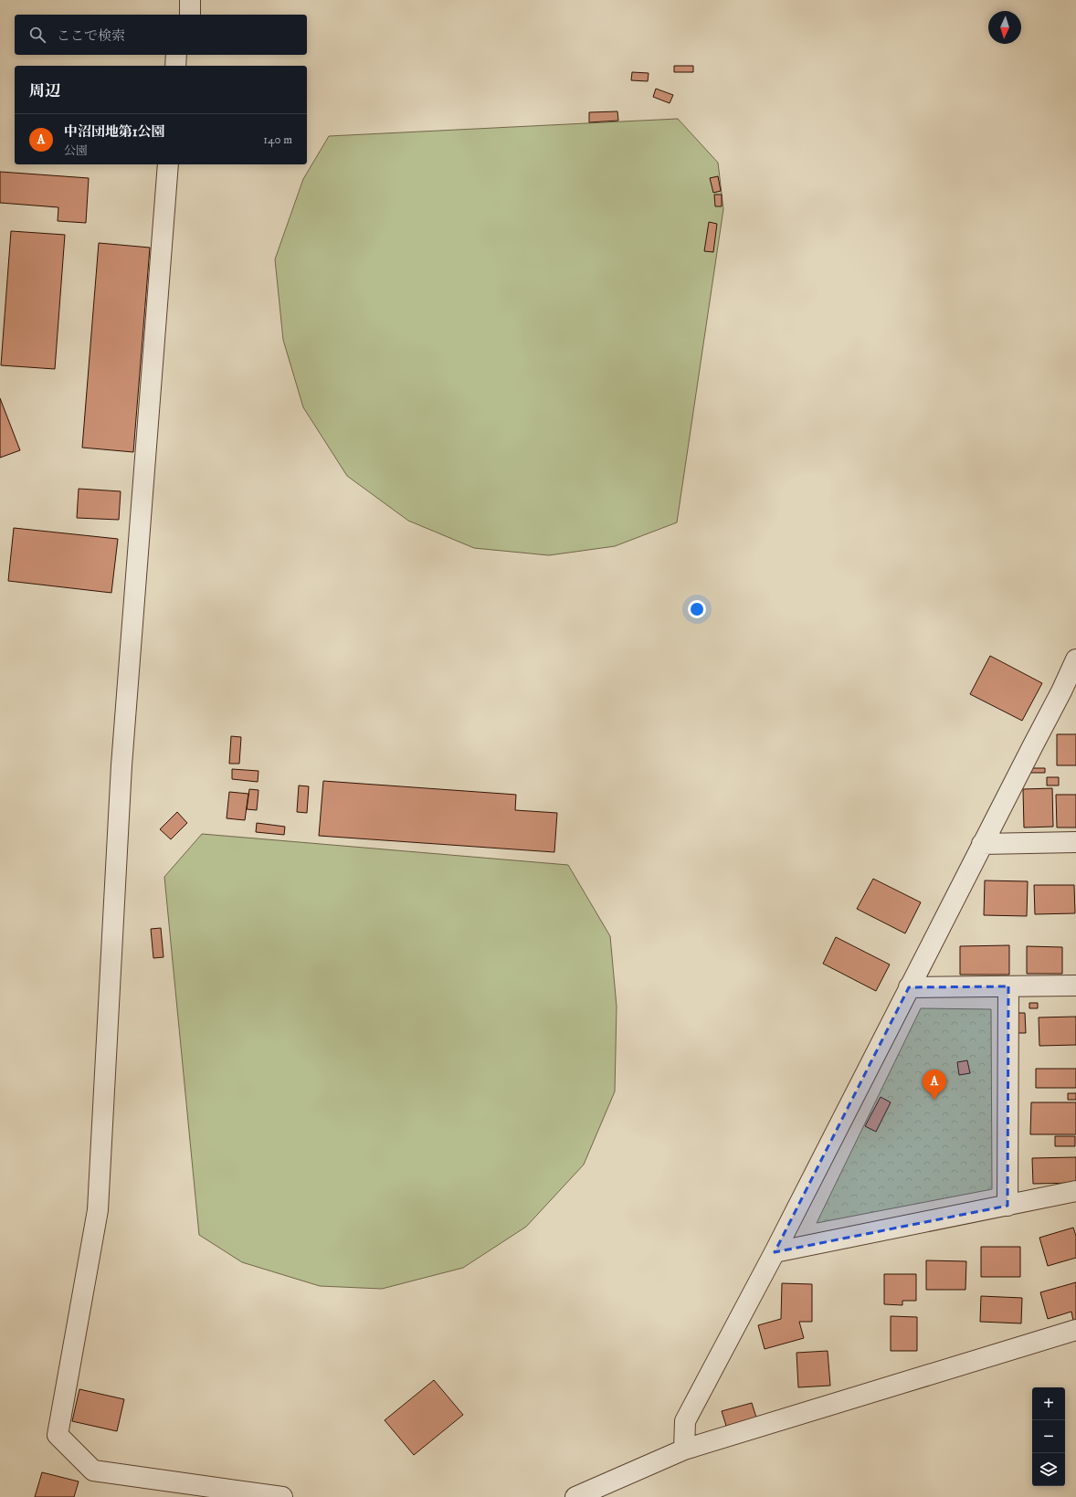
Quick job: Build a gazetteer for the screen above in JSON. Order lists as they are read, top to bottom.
{
  "north": "bottom",
  "page": {
    "search": "ここで検索",
    "heading": "周辺",
    "list": [
      {
        "mark": "A",
        "name": "中沼団地第1公園",
        "note": "公園",
        "value": "140 m"
      }
    ],
    "pins": "A",
    "map_buttons": ["+", "−"]
  }
}
